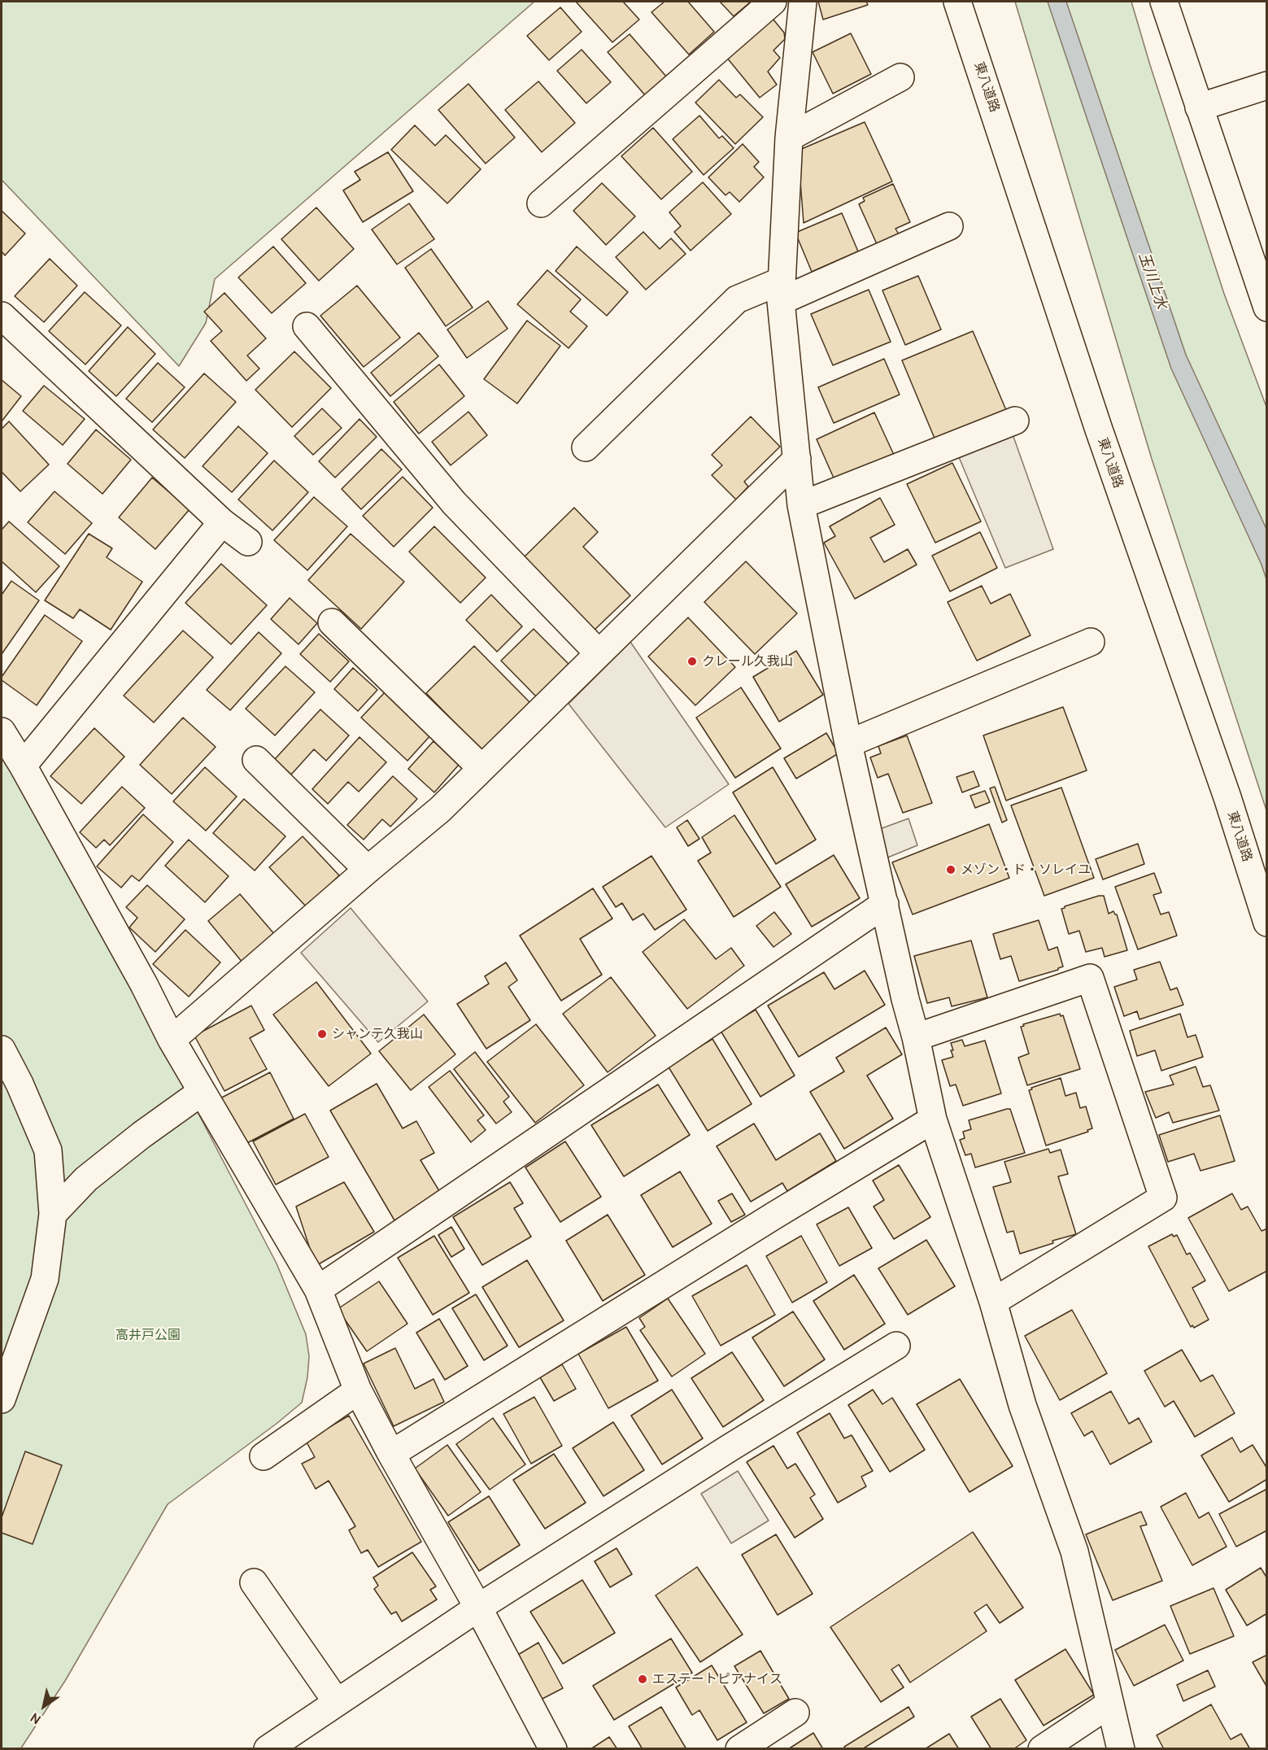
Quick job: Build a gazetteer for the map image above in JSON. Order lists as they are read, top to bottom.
{
  "streets": {
    "street": ["東八道路"]
  },
  "water": ["玉川上水"],
  "parks": ["高井戸公園"],
  "places": [
    "クレール久我山",
    "メゾン・ド・ソレイユ",
    "シャンテ久我山",
    "エステートピアナイス"
  ],
  "north": "bottom left"
}
